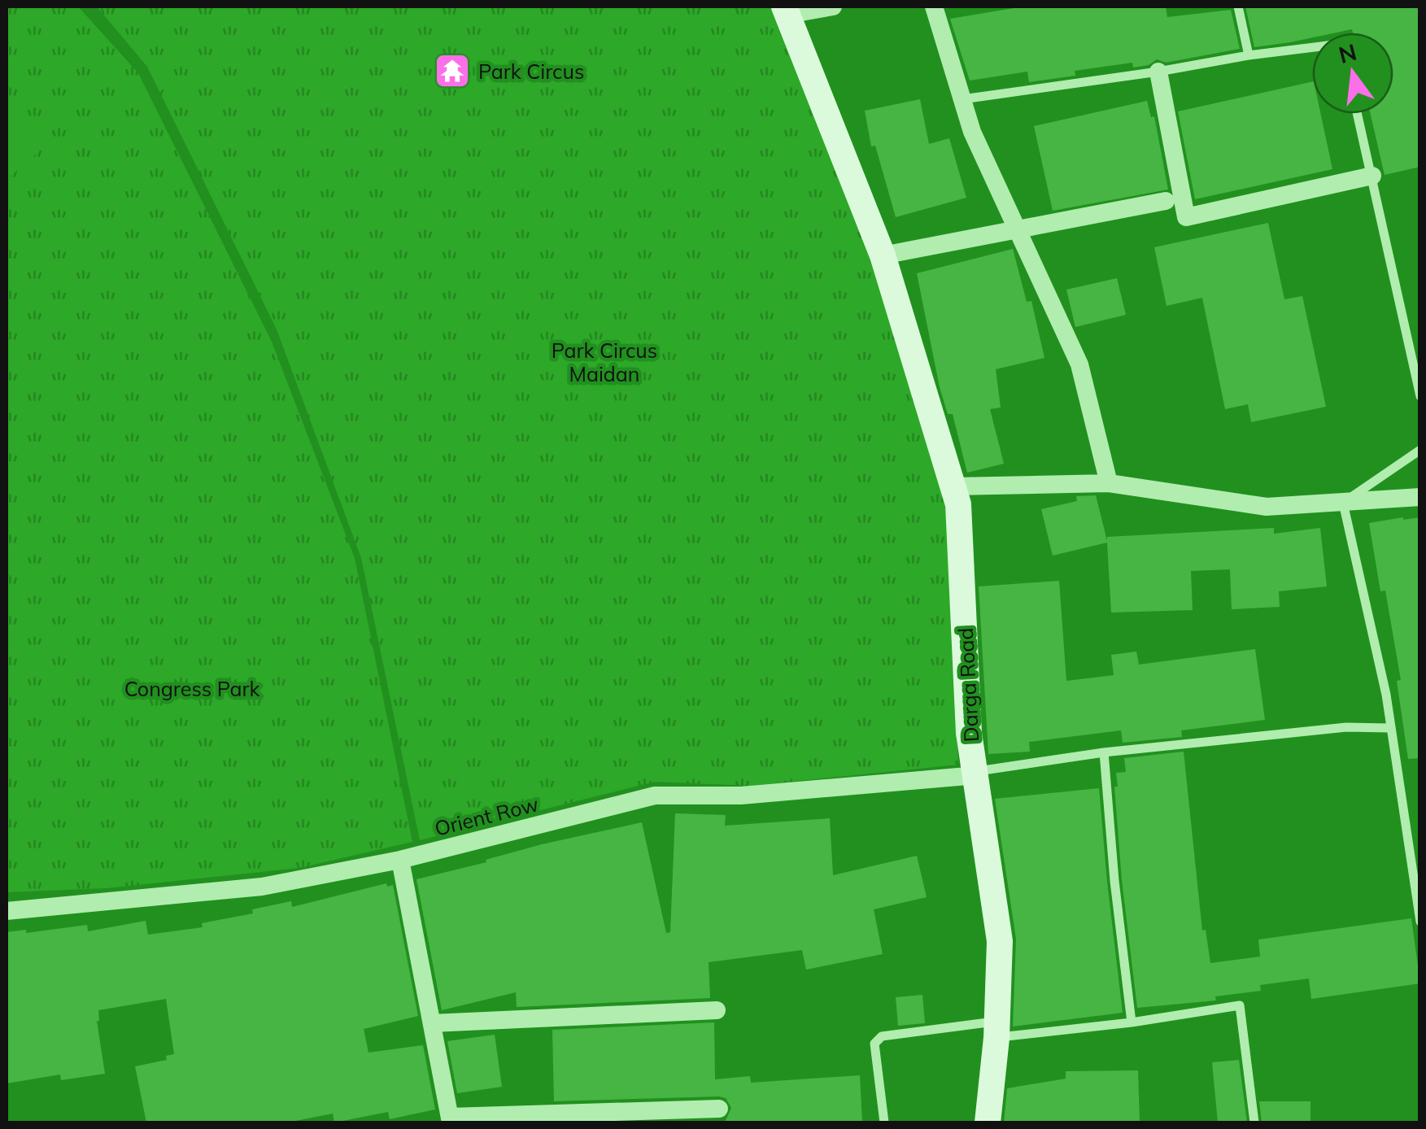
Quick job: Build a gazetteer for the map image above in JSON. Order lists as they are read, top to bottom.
{
  "streets": {
    "main road": ["Darga Road"],
    "street": ["Orient Row"]
  },
  "crossings": [
    ["Darga Road", "Orient Row"]
  ],
  "parks": ["Park Circus Maidan", "Congress Park"],
  "places": {
    "temple": ["Park Circus"]
  },
  "north": "top"
}
